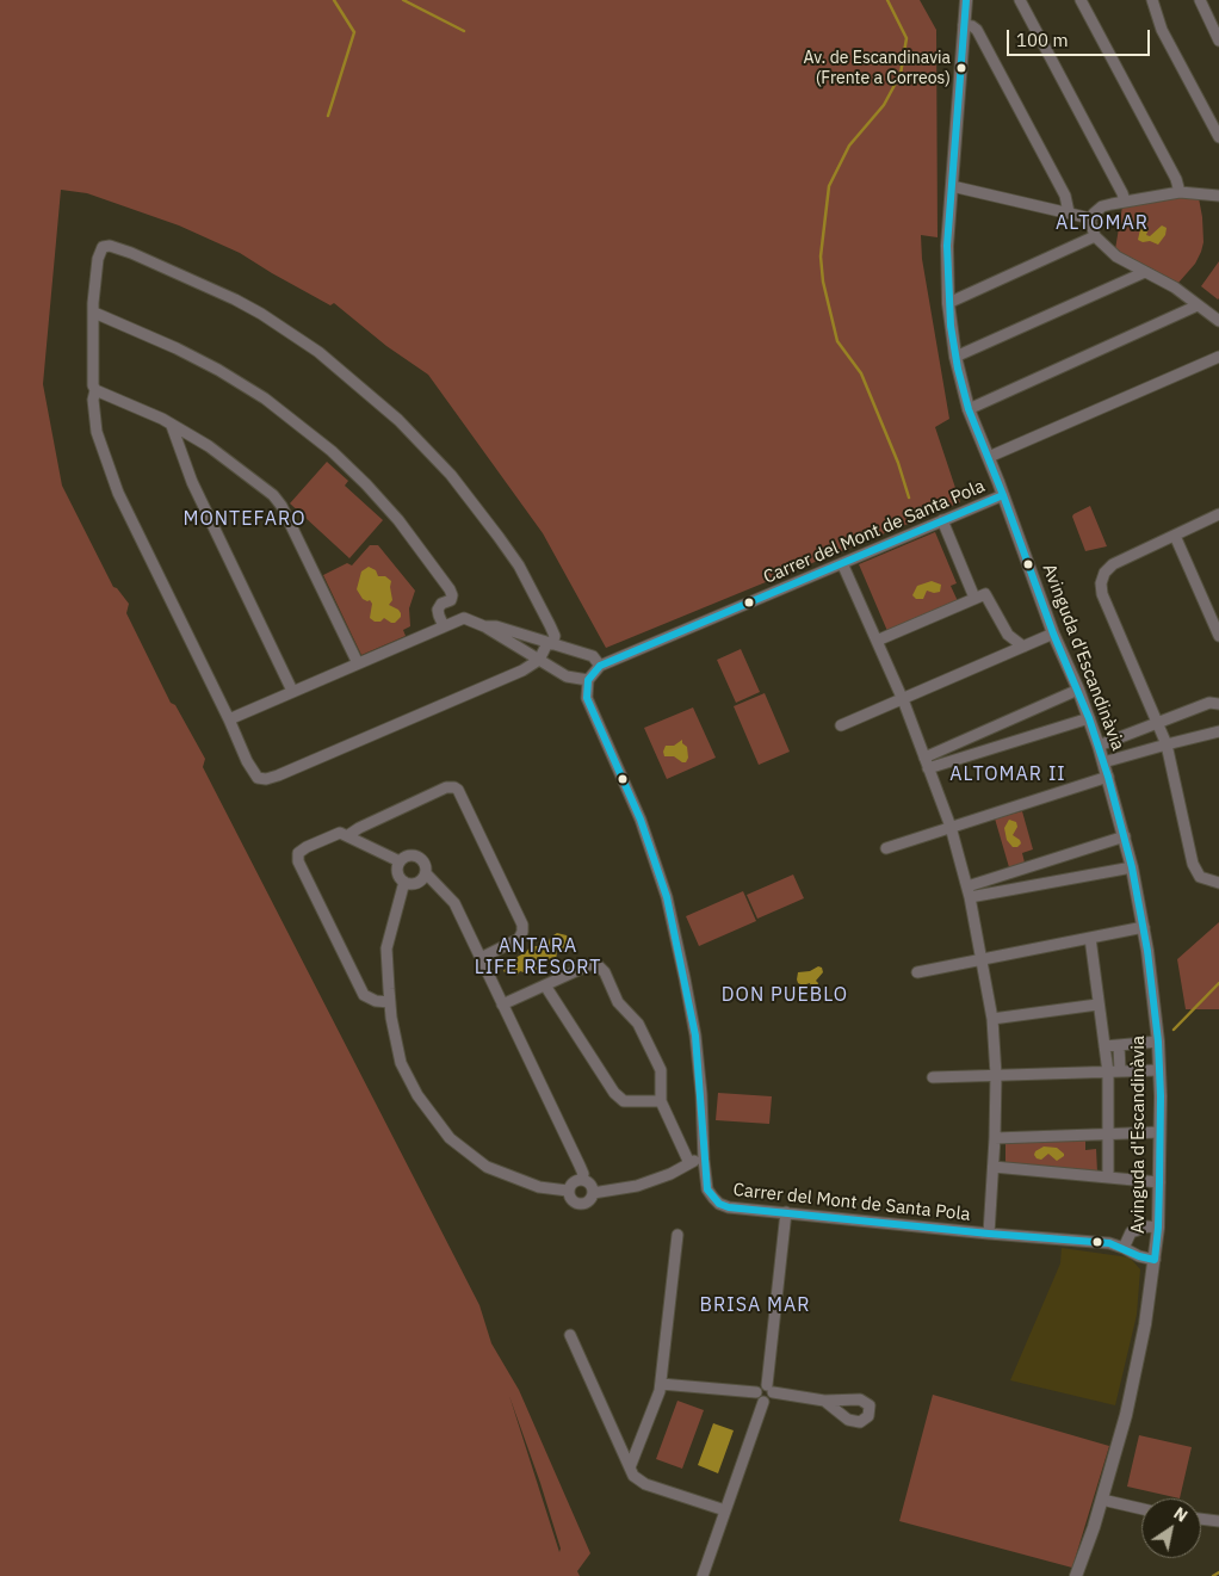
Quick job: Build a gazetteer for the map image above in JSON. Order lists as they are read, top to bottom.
{
  "streets": {
    "street": ["Carrer del Mont de Santa Pola", "Avinguda d'Escandinàvia"]
  },
  "crossings": [
    ["Carrer del Mont de Santa Pola", "Avinguda d'Escandinàvia"]
  ],
  "districts": [
    "ALTOMAR",
    "MONTEFARO",
    "ALTOMAR II",
    "ANTARA LIFE RESORT",
    "DON PUEBLO",
    "BRISA MAR"
  ],
  "places": ["Av. de Escandinavia (Frente a Correos)"],
  "scale_bar": "100 m",
  "north": "top right"
}
